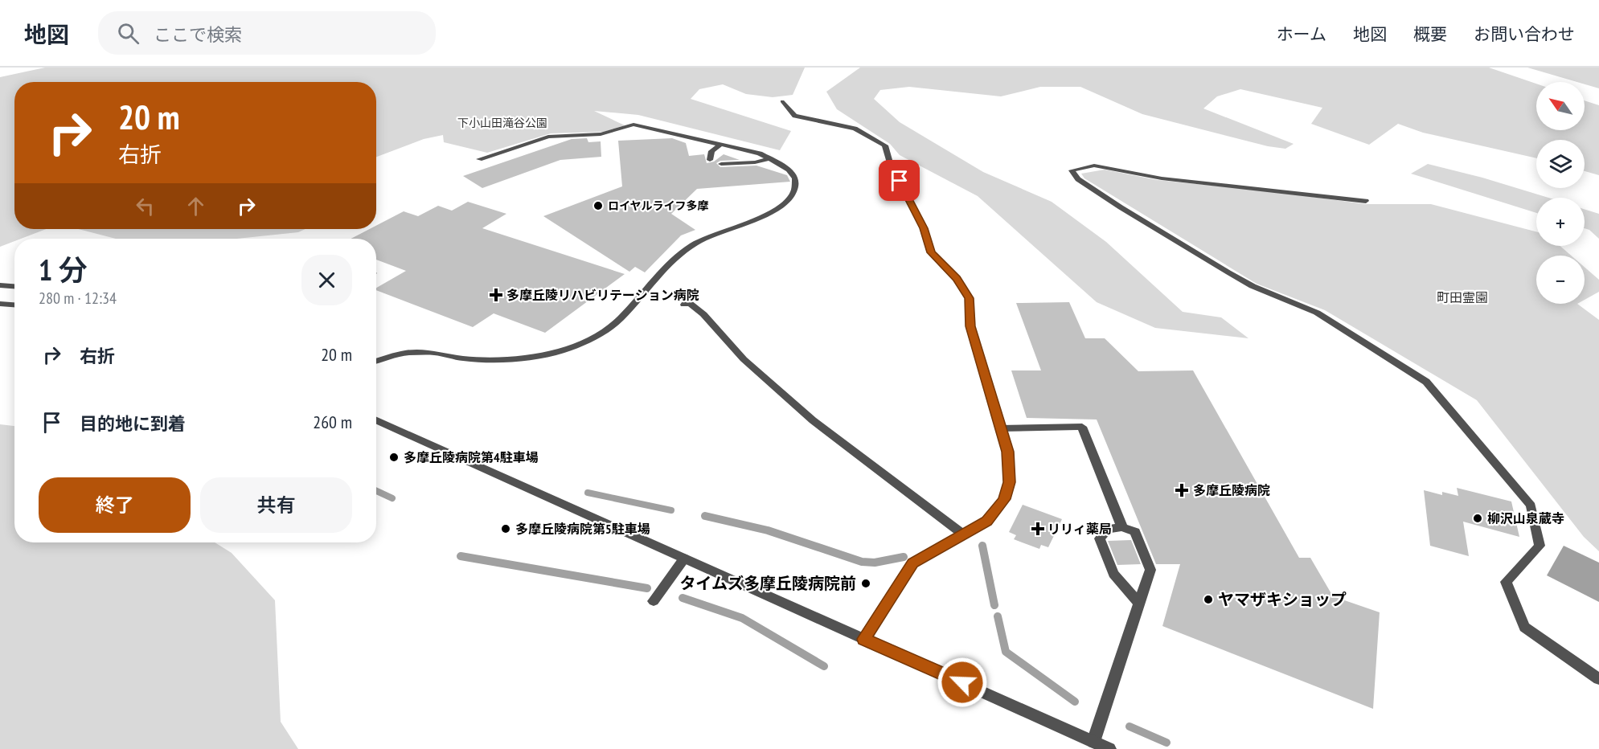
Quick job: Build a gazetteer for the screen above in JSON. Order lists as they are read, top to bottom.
{
  "parks": ["下小山田滝谷公園", "町田霊園"],
  "places": {
    "other": [
      "ロイヤルライフ多摩",
      "多摩丘陵病院第4駐車場",
      "柳沢山泉蔵寺",
      "多摩丘陵病院第5駐車場",
      "タイムズ多摩丘陵病院前",
      "ヤマザキショップ"
    ],
    "health": ["多摩丘陵リハビリテーション病院", "多摩丘陵病院", "リリィ薬局"]
  },
  "north": "top left",
  "page": {
    "header": "地図",
    "search": "ここで検索",
    "nav": [
      "ホーム",
      "地図",
      "概要",
      "お問い合わせ"
    ],
    "map_buttons": ["+", "−"],
    "turn": ["20 m", "右折"],
    "heading": ["1 分", "280 m · 12:34"],
    "list": [
      {
        "name": "右折",
        "value": "20 m"
      },
      {
        "name": "目的地に到着",
        "value": "260 m"
      }
    ],
    "buttons": ["終了", "共有"]
  }
}
